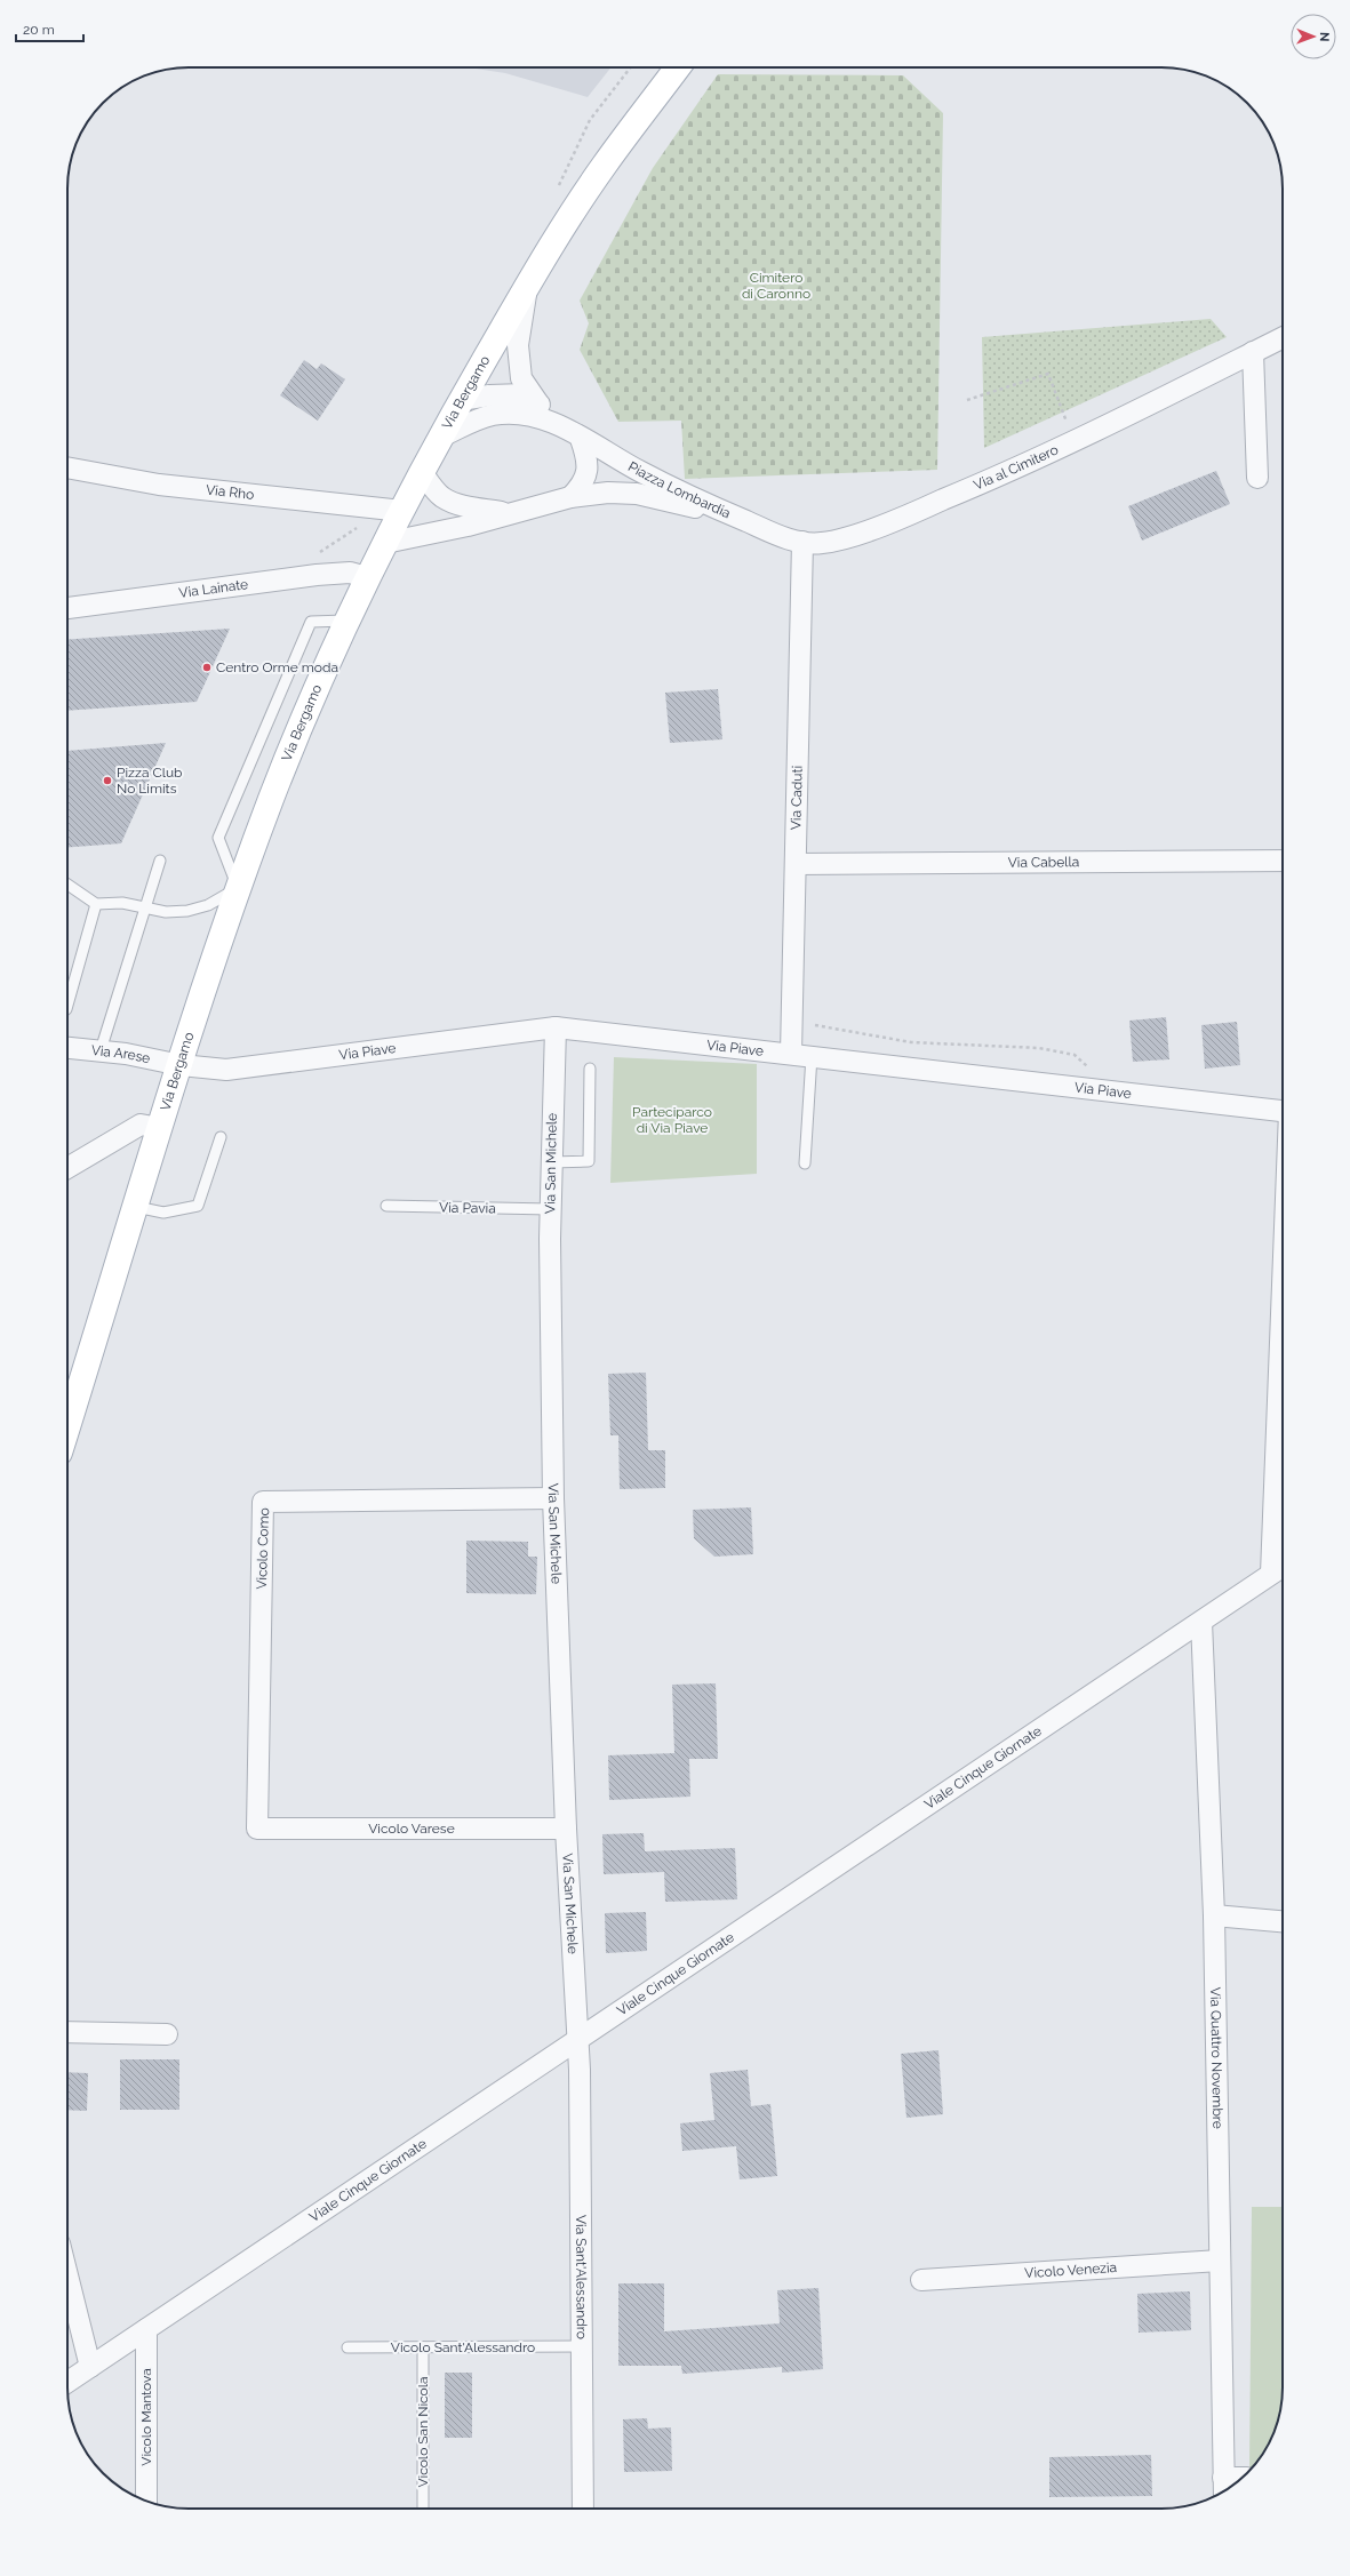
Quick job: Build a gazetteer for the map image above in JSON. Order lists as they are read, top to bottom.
{
  "streets": {
    "main road": ["Via Bergamo"],
    "street": [
      "Via al Cimitero",
      "Piazza Lombardia",
      "Via Rho",
      "Via Lainate",
      "Via Caduti",
      "Via Cabella",
      "Via Piave",
      "Via Arese",
      "Via San Michele",
      "Vicolo Como",
      "Viale Cinque Giornate",
      "Vicolo Varese",
      "Via Quattro Novembre",
      "Vicolo Venezia",
      "Via Sant'Alessandro",
      "Vicolo Mantova"
    ],
    "lane": ["Via Pavia", "Vicolo Sant'Alessandro", "Vicolo San Nicola"]
  },
  "crossings": [
    ["Via Bergamo", "Piazza Lombardia"],
    ["Via Bergamo", "Via Rho"],
    ["Via Bergamo", "Via Lainate"],
    ["Via Bergamo", "Via Piave"],
    ["Via Bergamo", "Via Arese"],
    ["Via al Cimitero", "Piazza Lombardia"],
    ["Via al Cimitero", "Via Caduti"],
    ["Via Caduti", "Via Cabella"],
    ["Via Caduti", "Via Piave"],
    ["Via Piave", "Via Arese"],
    ["Via Piave", "Via San Michele"],
    ["Via San Michele", "Via Pavia"],
    ["Via San Michele", "Vicolo Como"],
    ["Via San Michele", "Viale Cinque Giornate"],
    ["Via San Michele", "Vicolo Varese"],
    ["Via San Michele", "Via Sant'Alessandro"],
    ["Vicolo Como", "Vicolo Varese"],
    ["Viale Cinque Giornate", "Via Quattro Novembre"],
    ["Viale Cinque Giornate", "Via Sant'Alessandro"],
    ["Viale Cinque Giornate", "Vicolo Mantova"],
    ["Via Quattro Novembre", "Vicolo Venezia"],
    ["Via Sant'Alessandro", "Vicolo Sant'Alessandro"],
    ["Vicolo Sant'Alessandro", "Vicolo San Nicola"]
  ],
  "parks": ["Cimitero di Caronno", "Parteciparco di Via Piave"],
  "places": ["Centro Orme moda", "Pizza Club No Limits"],
  "scale_bar": "20 m",
  "north": "right"
}
